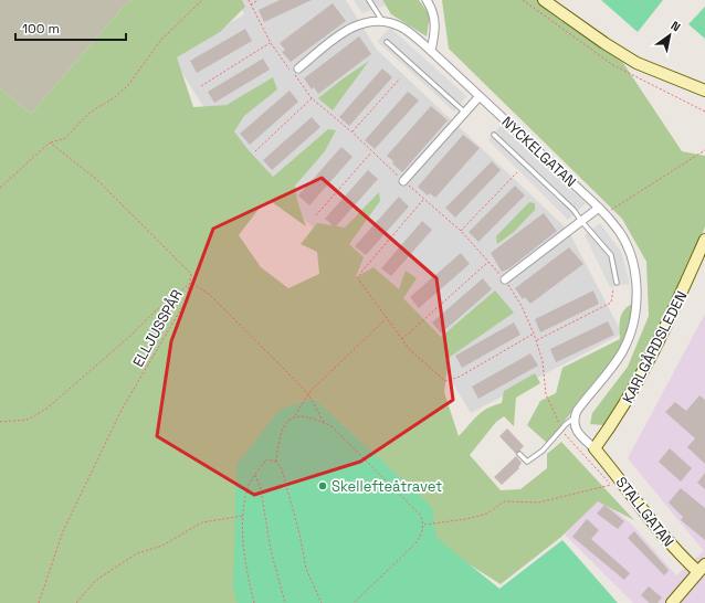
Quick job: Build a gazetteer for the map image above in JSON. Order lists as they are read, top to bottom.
{
  "streets": {
    "street": ["NYCKELGATAN", "KARLGÅRDSLEDEN", "STALLGATAN"],
    "path": ["ELLJUSSPÅR"]
  },
  "crossings": [
    ["KARLGÅRDSLEDEN", "STALLGATAN"]
  ],
  "places": ["Skellefteåtravet"],
  "scale_bar": "100 m",
  "north": "top right"
}
